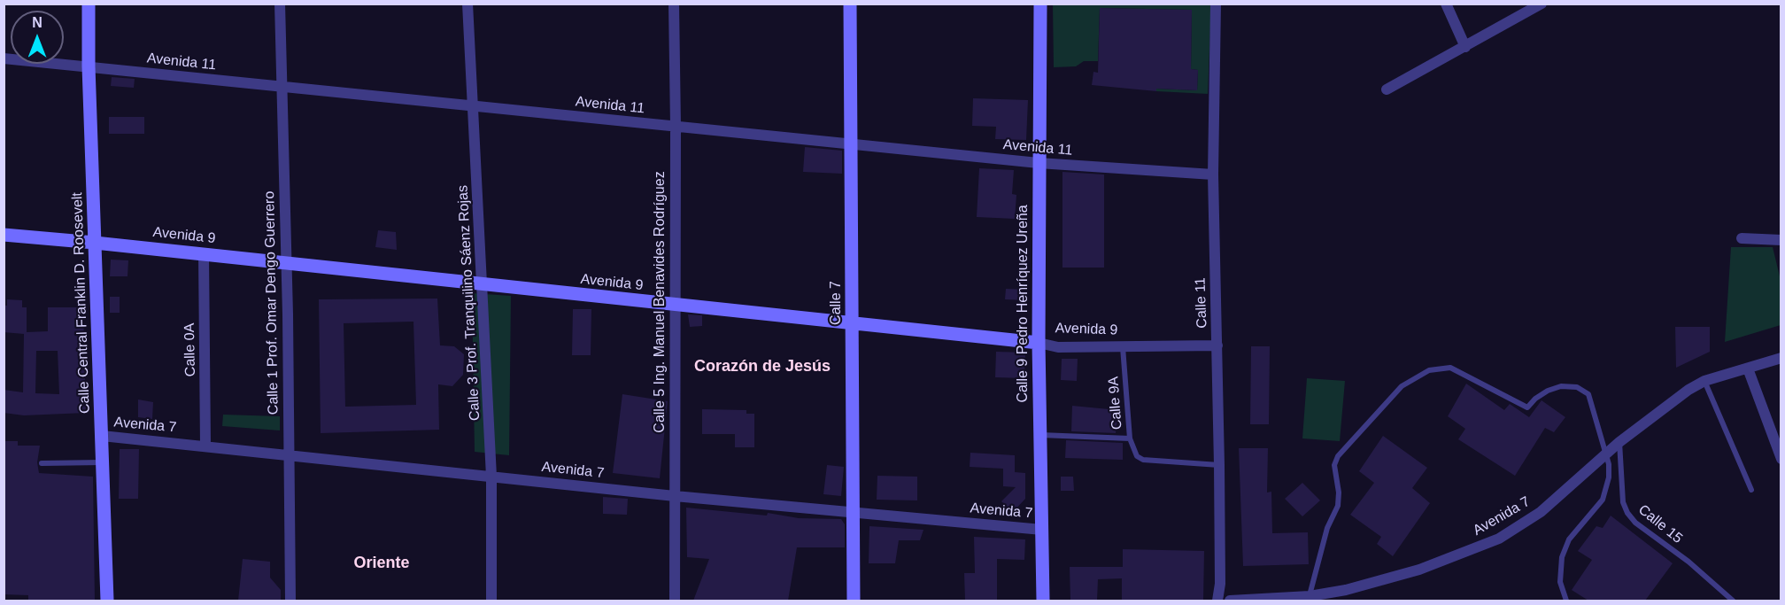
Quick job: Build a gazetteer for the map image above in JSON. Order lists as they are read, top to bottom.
{
  "streets": {
    "main road": [
      "Avenida 9",
      "Calle Central Franklin D. Roosevelt",
      "Calle 7",
      "Calle 9 Pedro Henríquez Ureña"
    ],
    "street": [
      "Avenida 11",
      "Calle 5 Ing. Manuel Benavides Rodríguez",
      "Calle 1 Prof. Omar Dengo Guerrero",
      "Calle 3 Prof. Tranquilino Sáenz Rojas",
      "Calle 11",
      "Calle 0A",
      "Avenida 7"
    ],
    "lane": ["Calle 9A", "Calle 15"]
  },
  "crossings": [
    ["Avenida 11", "Calle 5 Ing. Manuel Benavides Rodríguez"],
    ["Avenida 11", "Calle Central Franklin D. Roosevelt"],
    ["Avenida 11", "Calle 1 Prof. Omar Dengo Guerrero"],
    ["Avenida 11", "Calle 3 Prof. Tranquilino Sáenz Rojas"],
    ["Avenida 11", "Calle 7"],
    ["Avenida 11", "Calle 11"],
    ["Avenida 11", "Calle 9 Pedro Henríquez Ureña"],
    ["Avenida 9", "Calle 5 Ing. Manuel Benavides Rodríguez"],
    ["Avenida 9", "Calle Central Franklin D. Roosevelt"],
    ["Avenida 9", "Calle 1 Prof. Omar Dengo Guerrero"],
    ["Avenida 9", "Calle 3 Prof. Tranquilino Sáenz Rojas"],
    ["Avenida 9", "Calle 7"],
    ["Avenida 9", "Calle 11"],
    ["Avenida 9", "Calle 9 Pedro Henríquez Ureña"],
    ["Avenida 9", "Calle 0A"],
    ["Avenida 9", "Calle 9A"],
    ["Calle 5 Ing. Manuel Benavides Rodríguez", "Avenida 7"],
    ["Calle Central Franklin D. Roosevelt", "Avenida 7"],
    ["Calle 1 Prof. Omar Dengo Guerrero", "Avenida 7"],
    ["Calle 3 Prof. Tranquilino Sáenz Rojas", "Avenida 7"],
    ["Calle 7", "Avenida 7"],
    ["Calle 11", "Calle 9A"],
    ["Calle 9 Pedro Henríquez Ureña", "Avenida 7"],
    ["Calle 0A", "Avenida 7"],
    ["Avenida 7", "Calle 15"]
  ],
  "districts": ["Corazón de Jesús", "Oriente"],
  "north": "top"
}
